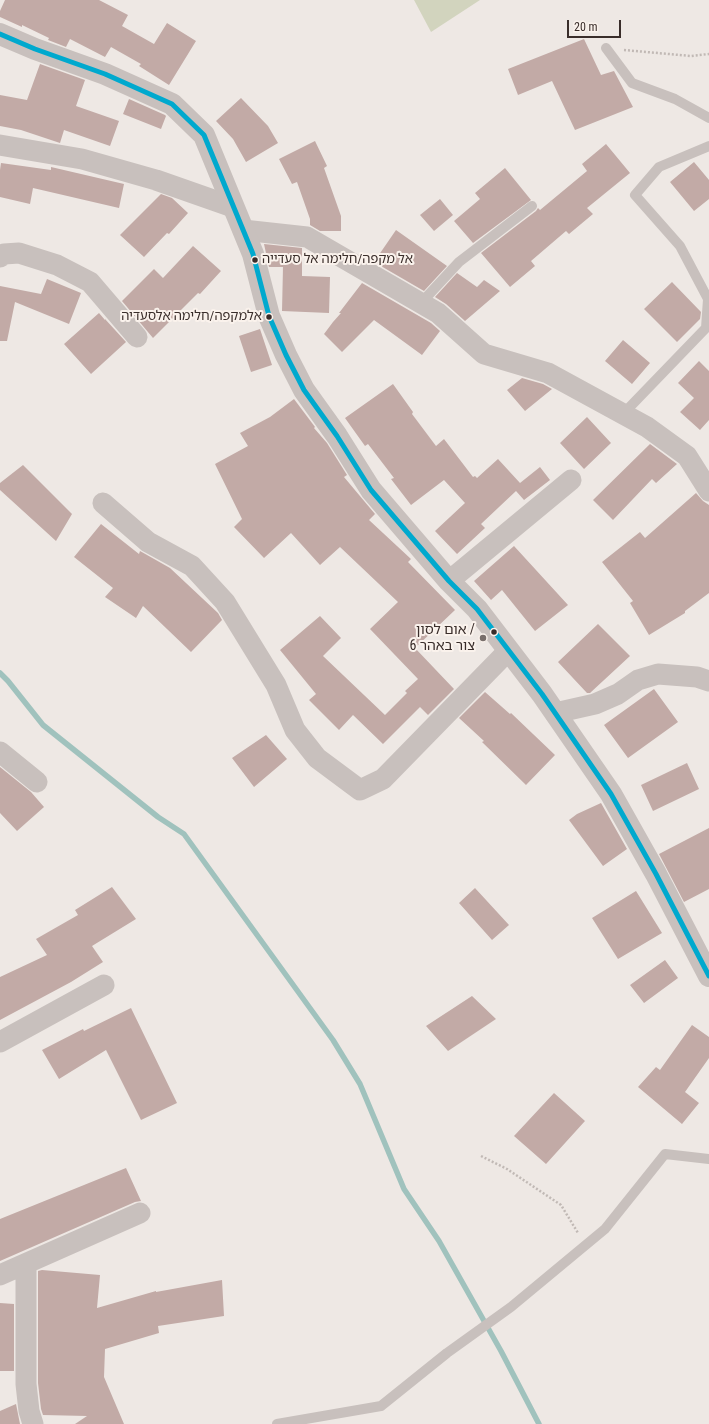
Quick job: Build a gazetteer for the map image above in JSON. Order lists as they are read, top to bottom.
{
  "places": ["אל מקפה/חלימה אל סעדייה", "אלמקפה/חלימה אלסעדיה", "אום לסון / צור באהר 6"],
  "scale_bar": "20 m"
}
